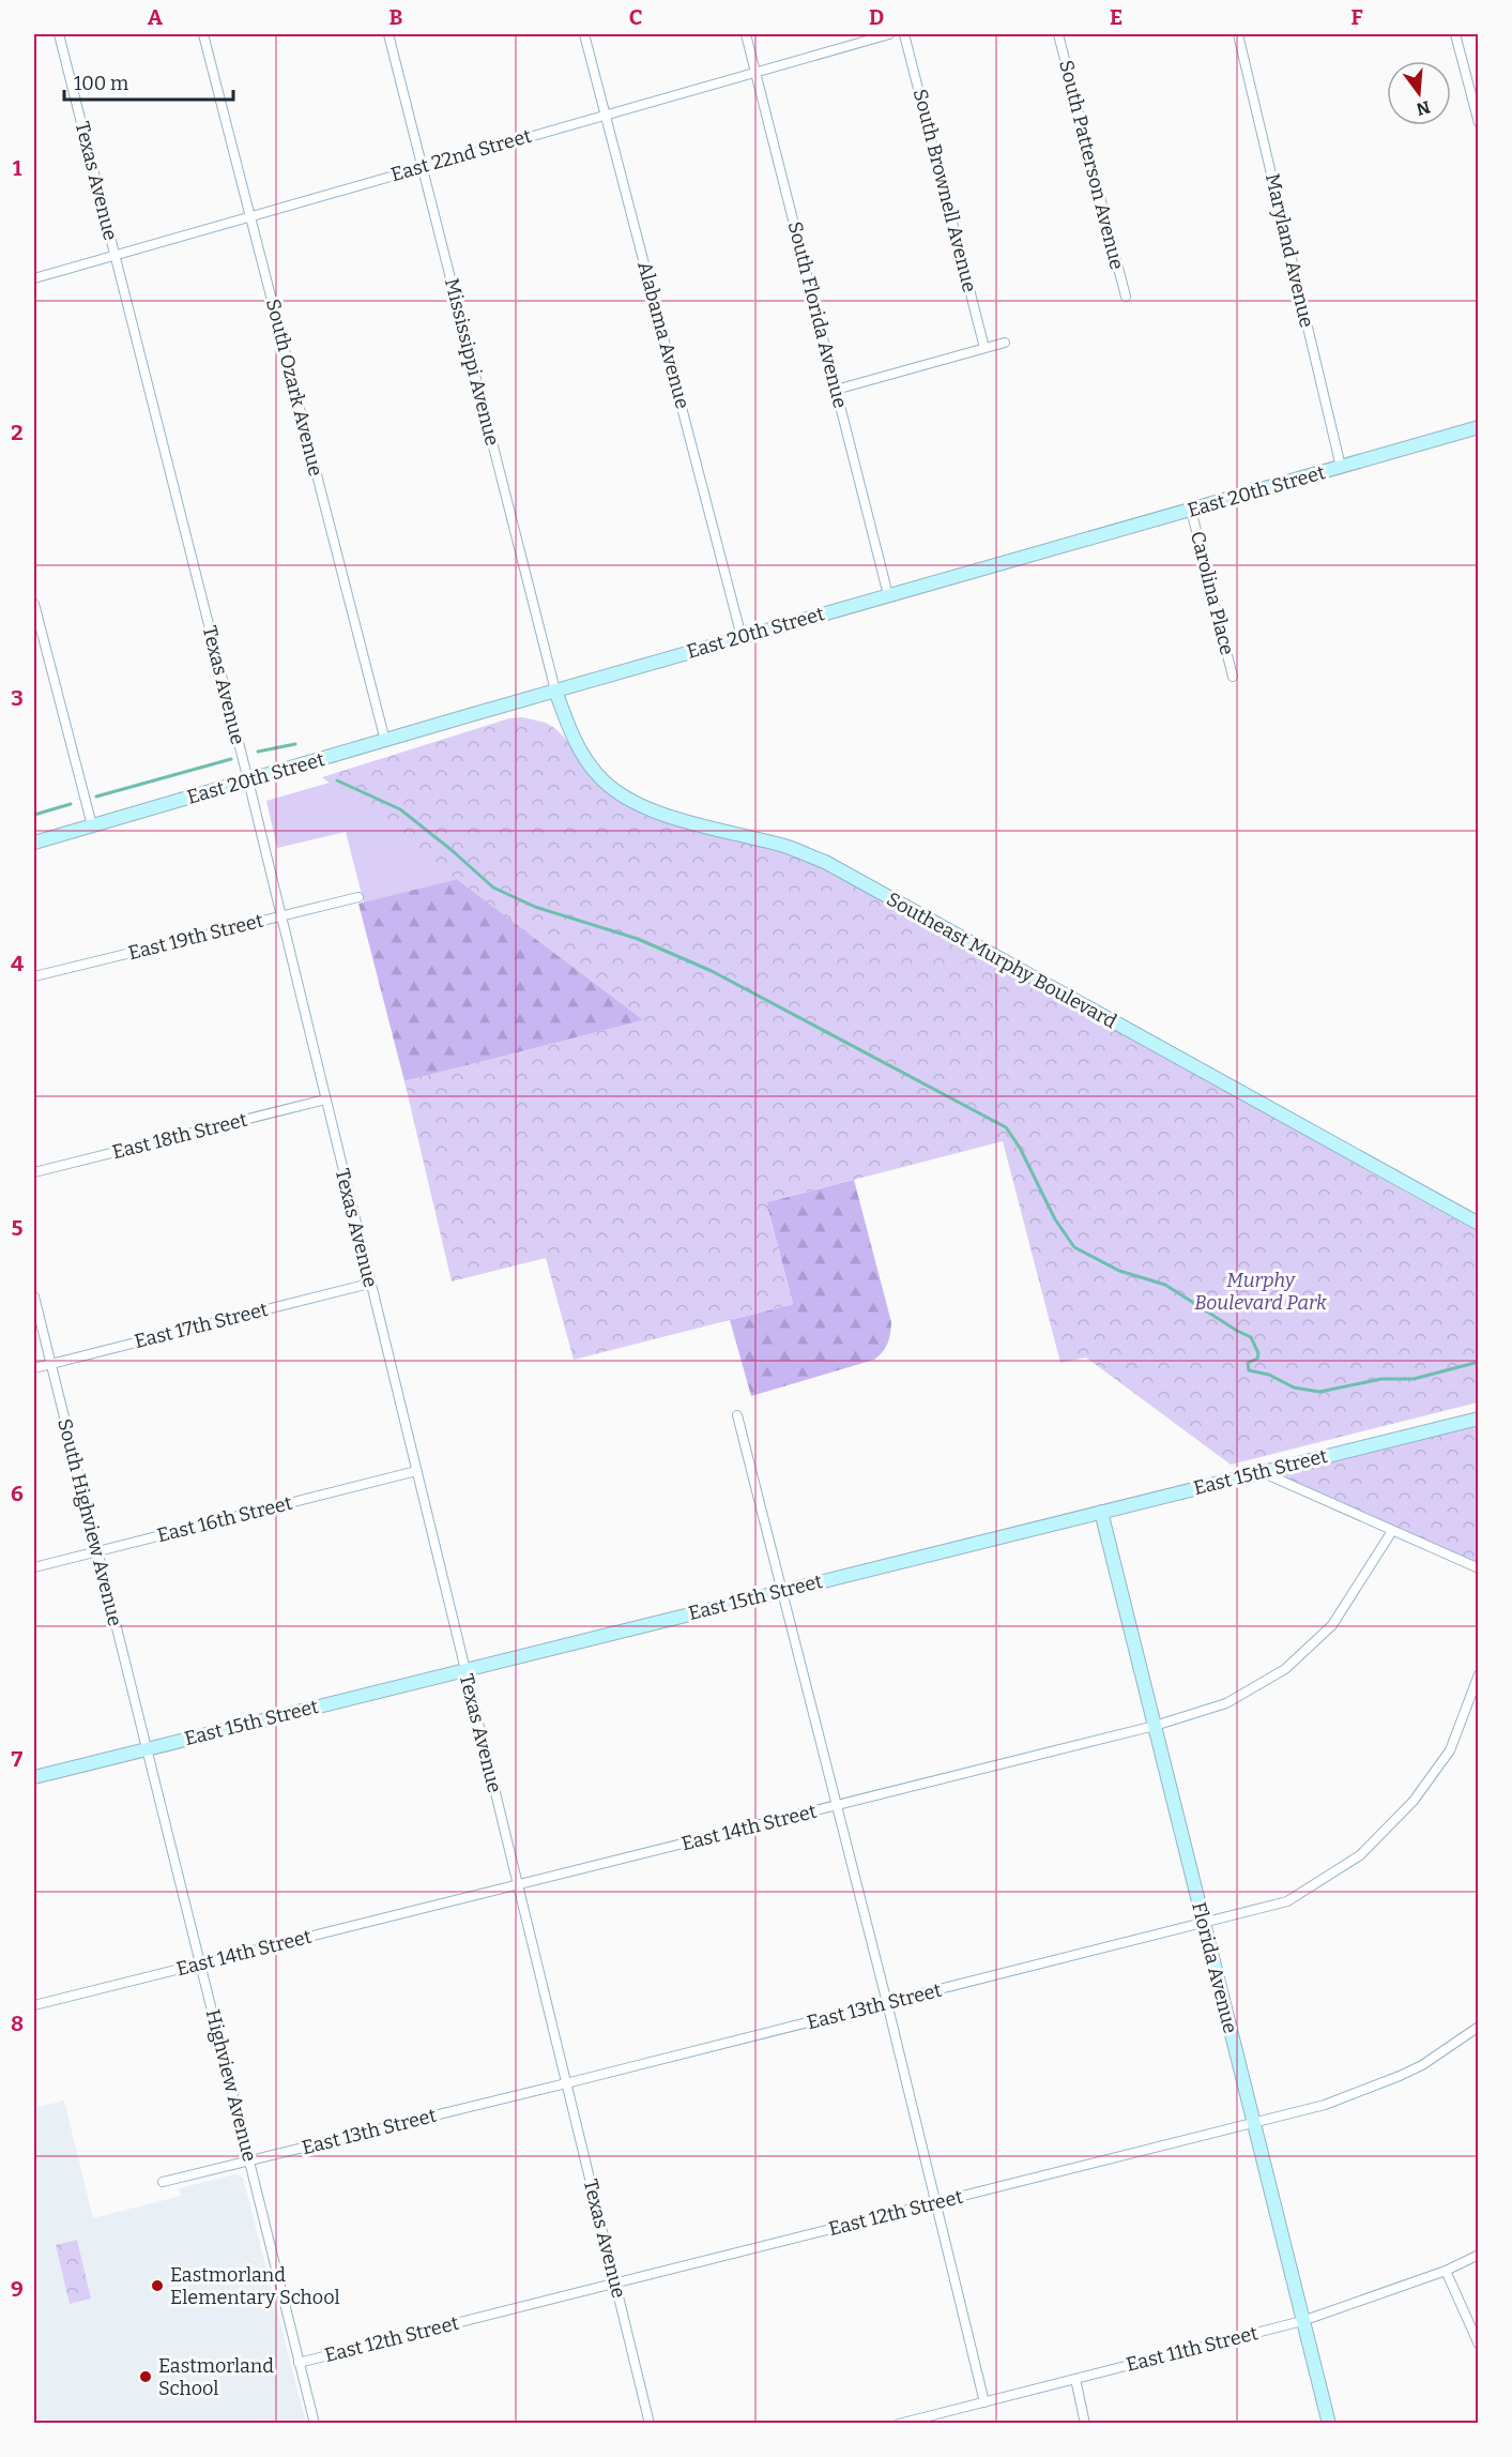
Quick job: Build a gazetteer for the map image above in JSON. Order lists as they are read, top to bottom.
{
  "streets": {
    "main road": [
      "East 20th Street",
      "Southeast Murphy Boulevard",
      "East 15th Street",
      "Florida Avenue"
    ],
    "street": [
      "East 22nd Street",
      "South Patterson Avenue",
      "Texas Avenue",
      "South Brownell Avenue",
      "Maryland Avenue",
      "South Florida Avenue",
      "Alabama Avenue",
      "Mississippi Avenue",
      "South Ozark Avenue",
      "Carolina Place",
      "East 19th Street",
      "East 18th Street",
      "East 17th Street",
      "East 16th Street",
      "South Highview Avenue",
      "East 14th Street",
      "East 13th Street",
      "Highview Avenue",
      "East 12th Street",
      "East 11th Street"
    ]
  },
  "crossings": [
    ["East 22nd Street", "Texas Avenue"],
    ["East 22nd Street", "South Florida Avenue"],
    ["East 22nd Street", "Alabama Avenue"],
    ["East 22nd Street", "Mississippi Avenue"],
    ["East 22nd Street", "South Ozark Avenue"],
    ["Texas Avenue", "East 20th Street"],
    ["Texas Avenue", "East 19th Street"],
    ["Texas Avenue", "East 18th Street"],
    ["Texas Avenue", "East 17th Street"],
    ["Texas Avenue", "East 15th Street"],
    ["Texas Avenue", "East 16th Street"],
    ["Texas Avenue", "East 14th Street"],
    ["Texas Avenue", "East 13th Street"],
    ["Texas Avenue", "East 12th Street"],
    ["Maryland Avenue", "East 20th Street"],
    ["South Florida Avenue", "East 20th Street"],
    ["Alabama Avenue", "East 20th Street"],
    ["Mississippi Avenue", "East 20th Street"],
    ["Mississippi Avenue", "Southeast Murphy Boulevard"],
    ["South Ozark Avenue", "East 20th Street"],
    ["East 20th Street", "Carolina Place"],
    ["East 20th Street", "Southeast Murphy Boulevard"],
    ["East 17th Street", "South Highview Avenue"],
    ["East 15th Street", "South Highview Avenue"],
    ["East 15th Street", "Florida Avenue"],
    ["East 15th Street", "Highview Avenue"],
    ["East 16th Street", "South Highview Avenue"],
    ["South Highview Avenue", "Highview Avenue"],
    ["East 14th Street", "Florida Avenue"],
    ["East 14th Street", "Highview Avenue"],
    ["Florida Avenue", "East 13th Street"],
    ["Florida Avenue", "East 12th Street"],
    ["Florida Avenue", "East 11th Street"],
    ["East 13th Street", "Highview Avenue"],
    ["Highview Avenue", "East 12th Street"]
  ],
  "parks": ["Murphy Boulevard Park"],
  "places": ["Eastmorland Elementary School", "Eastmorland School"],
  "scale_bar": "100 m",
  "north": "bottom",
  "grid": {
    "columns": [
      "A",
      "B",
      "C",
      "D",
      "E",
      "F"
    ],
    "rows": [
      "1",
      "2",
      "3",
      "4",
      "5",
      "6",
      "7",
      "8",
      "9"
    ]
  }
}
